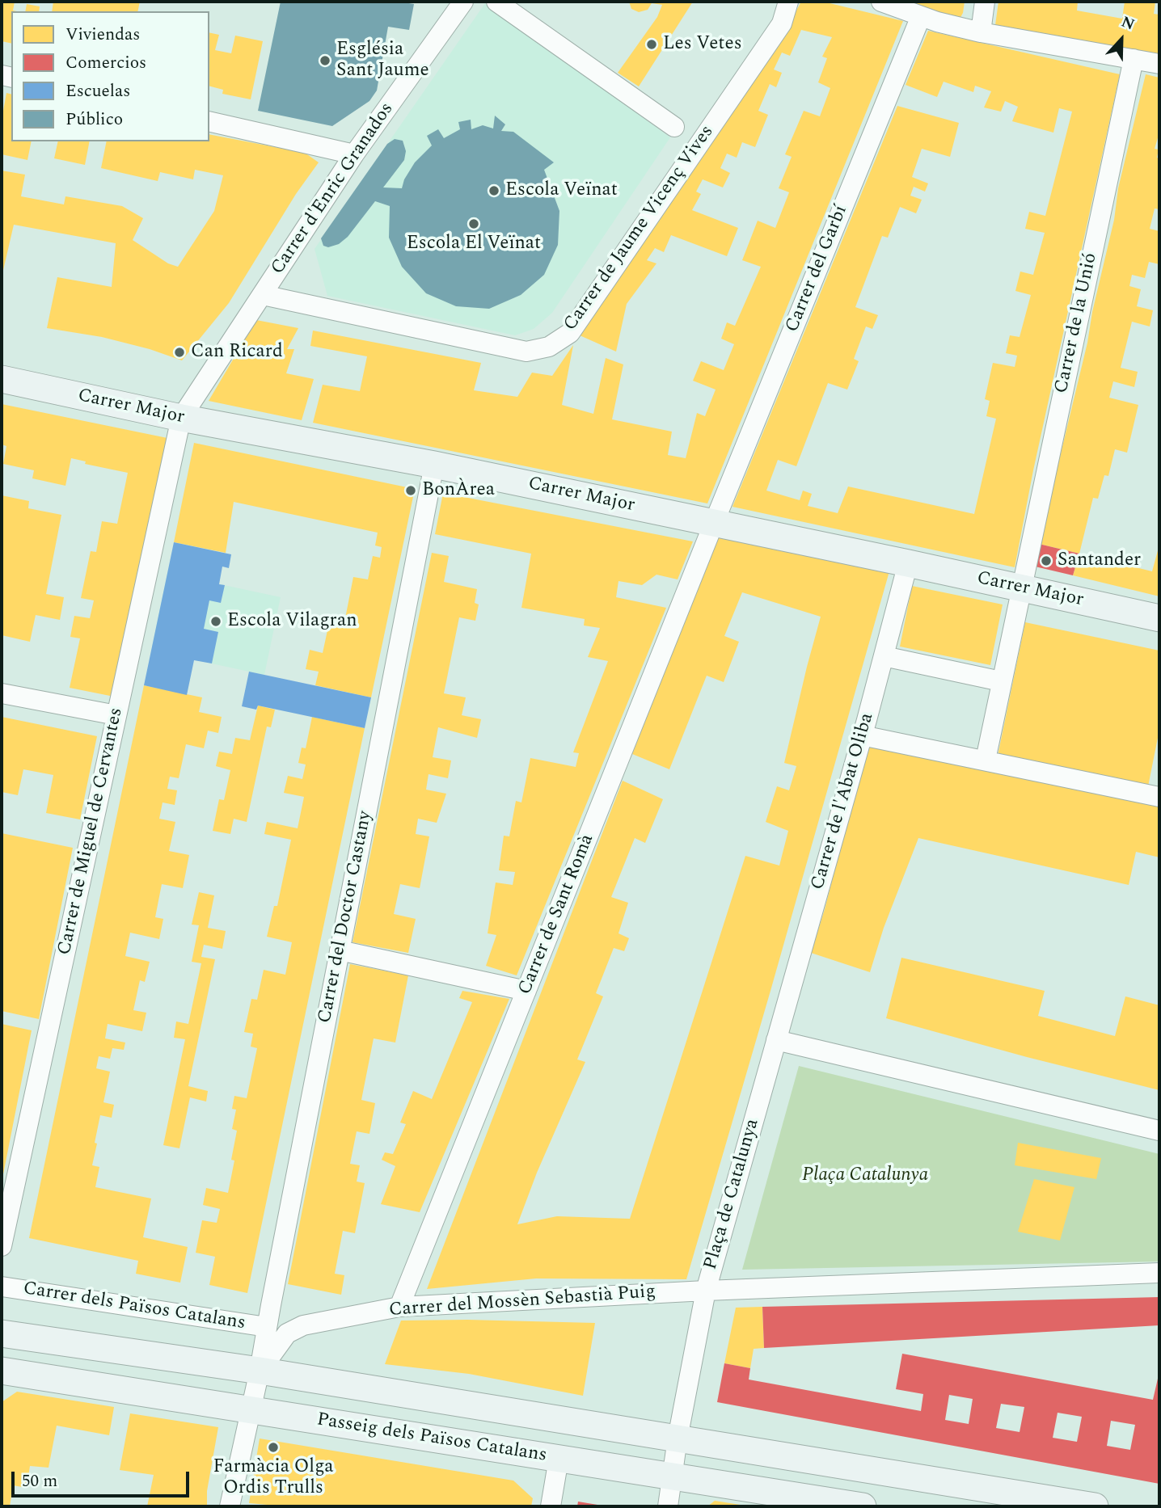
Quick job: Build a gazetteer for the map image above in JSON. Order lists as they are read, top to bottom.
{
  "streets": {
    "main road": ["Carrer Major", "Passeig dels Països Catalans"],
    "street": [
      "Carrer d'Enric Granados",
      "Carrer de Jaume Vicenç Vives",
      "Carrer del Garbí",
      "Carrer de la Unió",
      "Carrer de l'Abat Oliba",
      "Carrer de Miguel de Cervantes",
      "Carrer de Sant Romà",
      "Carrer del Doctor Castany",
      "Plaça de Catalunya",
      "Carrer del Mossèn Sebastià Puig",
      "Carrer dels Països Catalans"
    ]
  },
  "crossings": [
    ["Carrer d'Enric Granados", "Carrer de Jaume Vicenç Vives"],
    ["Carrer d'Enric Granados", "Carrer Major"],
    ["Carrer d'Enric Granados", "Carrer de Miguel de Cervantes"],
    ["Carrer del Garbí", "Carrer Major"],
    ["Carrer del Garbí", "Carrer de Sant Romà"],
    ["Carrer de la Unió", "Carrer Major"],
    ["Carrer Major", "Carrer de l'Abat Oliba"],
    ["Carrer Major", "Carrer de Miguel de Cervantes"],
    ["Carrer Major", "Carrer de Sant Romà"],
    ["Carrer Major", "Carrer del Doctor Castany"],
    ["Carrer de l'Abat Oliba", "Plaça de Catalunya"],
    ["Carrer de Sant Romà", "Carrer del Mossèn Sebastià Puig"],
    ["Carrer del Doctor Castany", "Carrer del Mossèn Sebastià Puig"],
    ["Carrer del Doctor Castany", "Carrer dels Països Catalans"],
    ["Carrer del Doctor Castany", "Passeig dels Països Catalans"],
    ["Plaça de Catalunya", "Carrer del Mossèn Sebastià Puig"]
  ],
  "parks": ["Plaça Catalunya"],
  "places": [
    "Les Vetes",
    "Església Sant Jaume",
    "Escola Veïnat",
    "Escola El Veïnat",
    "Can Ricard",
    "BonÀrea",
    "Santander",
    "Escola Vilagran",
    "Farmàcia Olga Ordis Trulls"
  ],
  "legend": [
    "Viviendas",
    "Comercios",
    "Escuelas",
    "Público"
  ],
  "scale_bar": "50 m",
  "north": "top"
}
